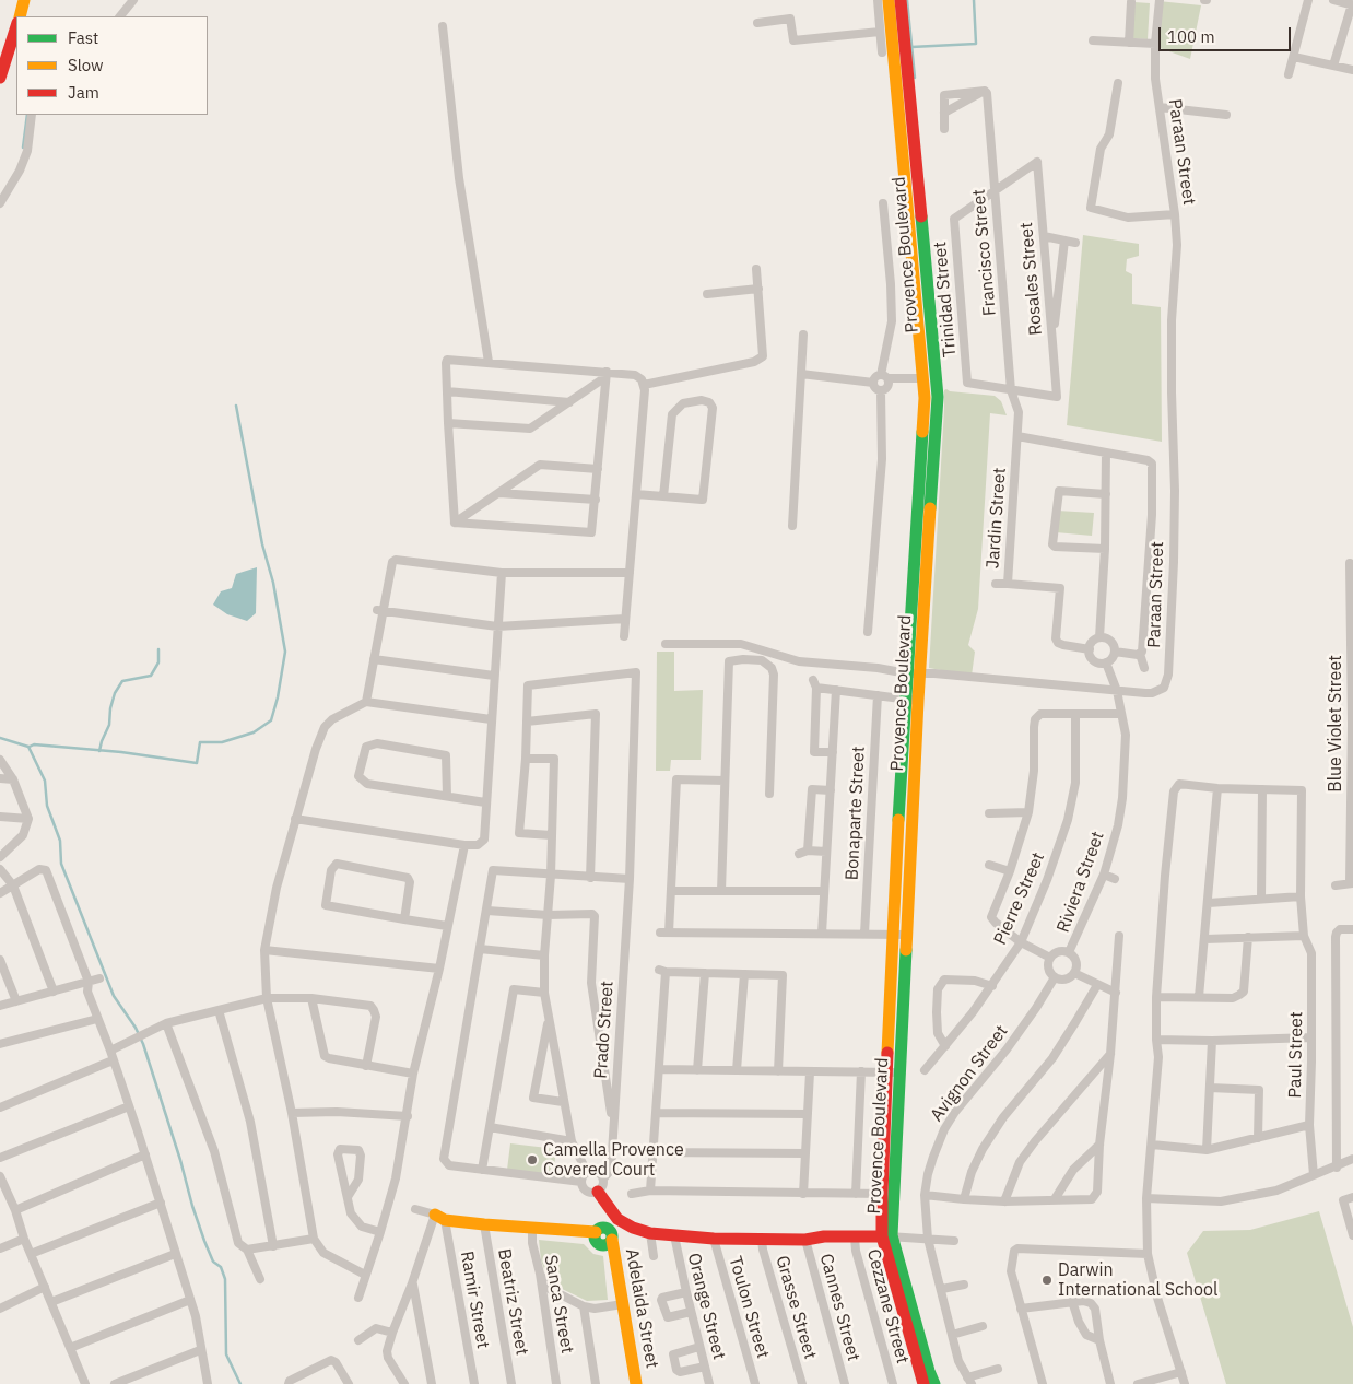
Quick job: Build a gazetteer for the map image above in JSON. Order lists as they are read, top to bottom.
{
  "streets": {
    "street": [
      "Paraan Street",
      "Francisco Street",
      "Provence Boulevard",
      "Rosales Street",
      "Trinidad Street",
      "Jardin Street",
      "Blue Violet Street",
      "Bonaparte Street",
      "Riviera Street",
      "Pierre Street",
      "Prado Street",
      "Paul Street",
      "Avignon Street",
      "Ramir Street",
      "Beatriz Street",
      "Sanca Street",
      "Orange Street",
      "Cezzane Street",
      "Toulon Street",
      "Grasse Street",
      "Cannes Street",
      "Adelaida Street"
    ]
  },
  "crossings": [
    ["Paraan Street", "Provence Boulevard"],
    ["Paraan Street", "Riviera Street"],
    ["Francisco Street", "Rosales Street"],
    ["Francisco Street", "Trinidad Street"],
    ["Francisco Street", "Jardin Street"],
    ["Rosales Street", "Trinidad Street"],
    ["Riviera Street", "Avignon Street"]
  ],
  "places": ["Camella Provence Covered Court", "Darwin International School"],
  "legend": ["Fast", "Slow", "Jam"],
  "scale_bar": "100 m"
}
